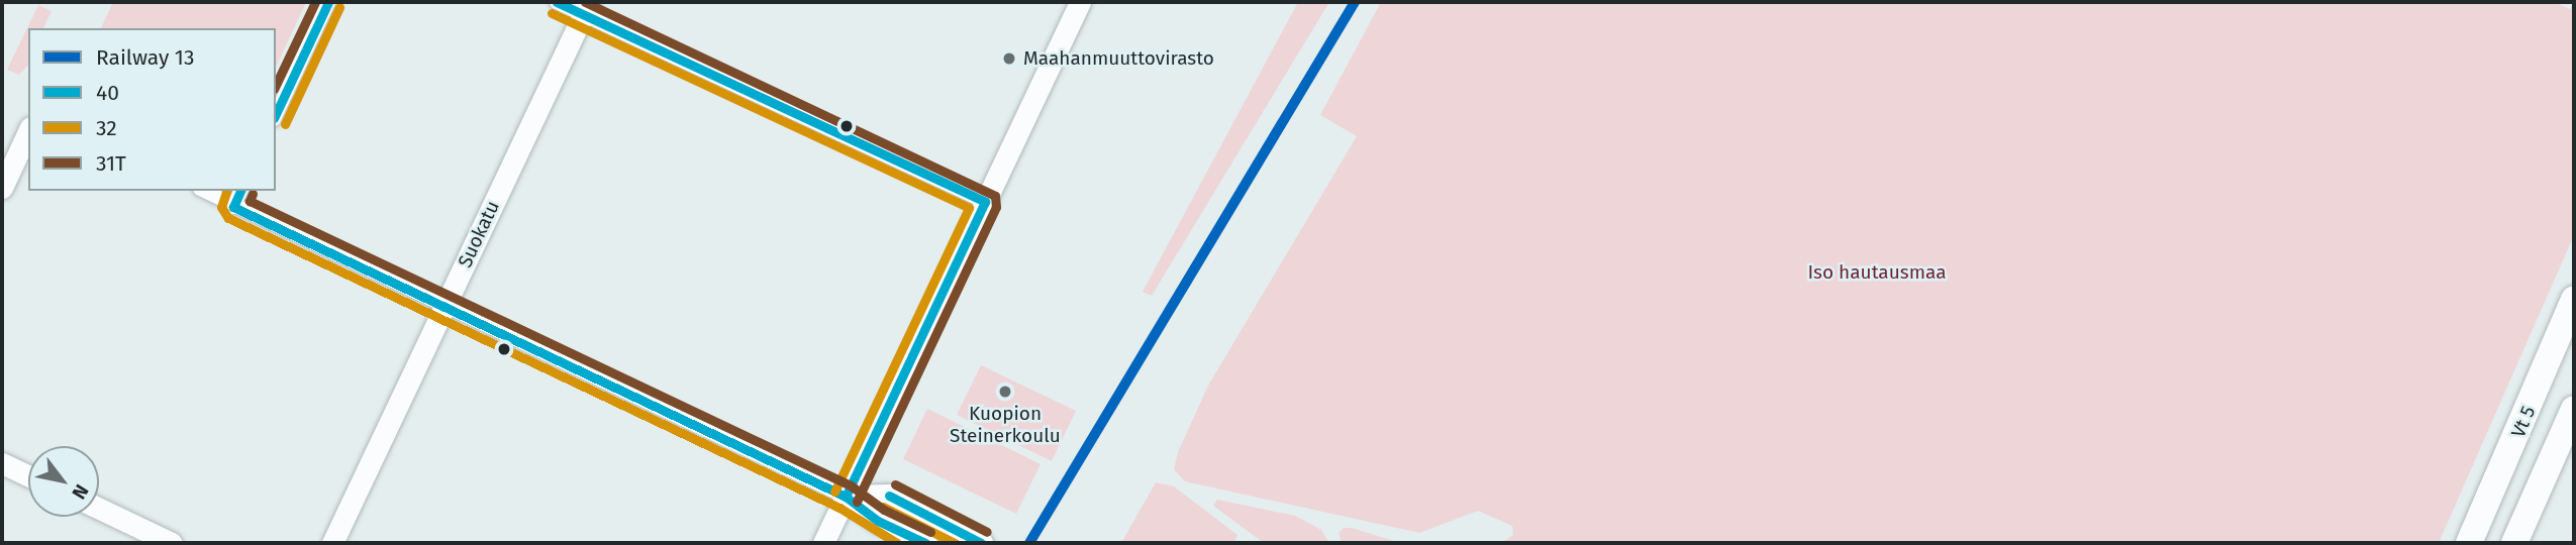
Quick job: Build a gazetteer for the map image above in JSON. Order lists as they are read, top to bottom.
{
  "streets": {
    "highway": ["Vt 5"],
    "main road": ["Suokatu"]
  },
  "parks": ["Iso hautausmaa"],
  "places": ["Maahanmuuttovirasto", "Kuopion Steinerkoulu"],
  "lines": [
    "rail line 13",
    "transit line 40",
    "transit line 31T",
    "transit line 32"
  ],
  "legend": [
    "Railway 13",
    "40",
    "32",
    "31T"
  ],
  "north": "bottom right"
}
